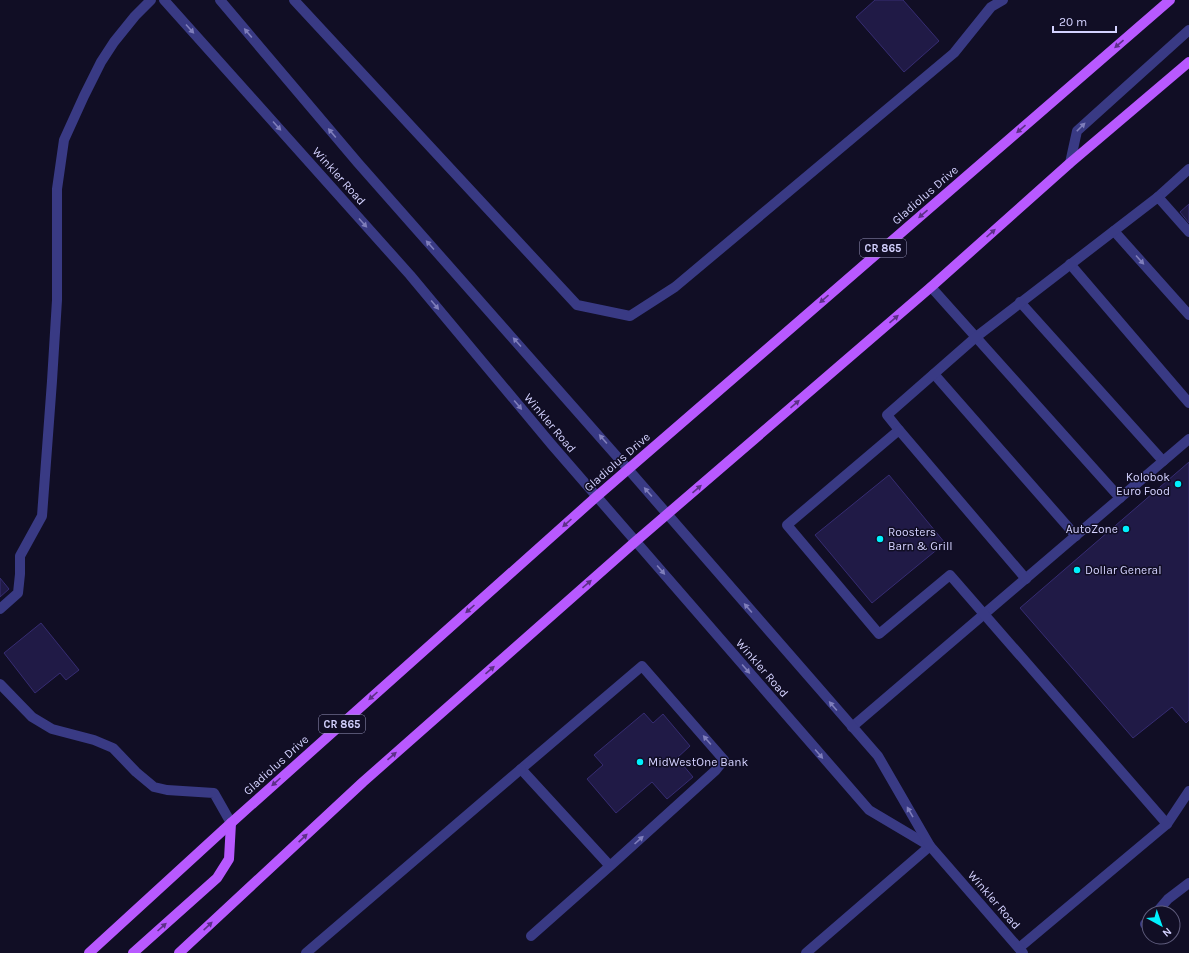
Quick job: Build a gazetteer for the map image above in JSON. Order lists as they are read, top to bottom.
{
  "streets": {
    "main road": ["Gladiolus Drive", "CR 865"],
    "street": ["Winkler Road"]
  },
  "crossings": [
    ["Winkler Road", "Gladiolus Drive"]
  ],
  "places": [
    "Kolobok Euro Food",
    "AutoZone",
    "Roosters Barn & Grill",
    "Dollar General",
    "MidWestOne Bank"
  ],
  "scale_bar": "20 m",
  "north": "bottom right"
}
